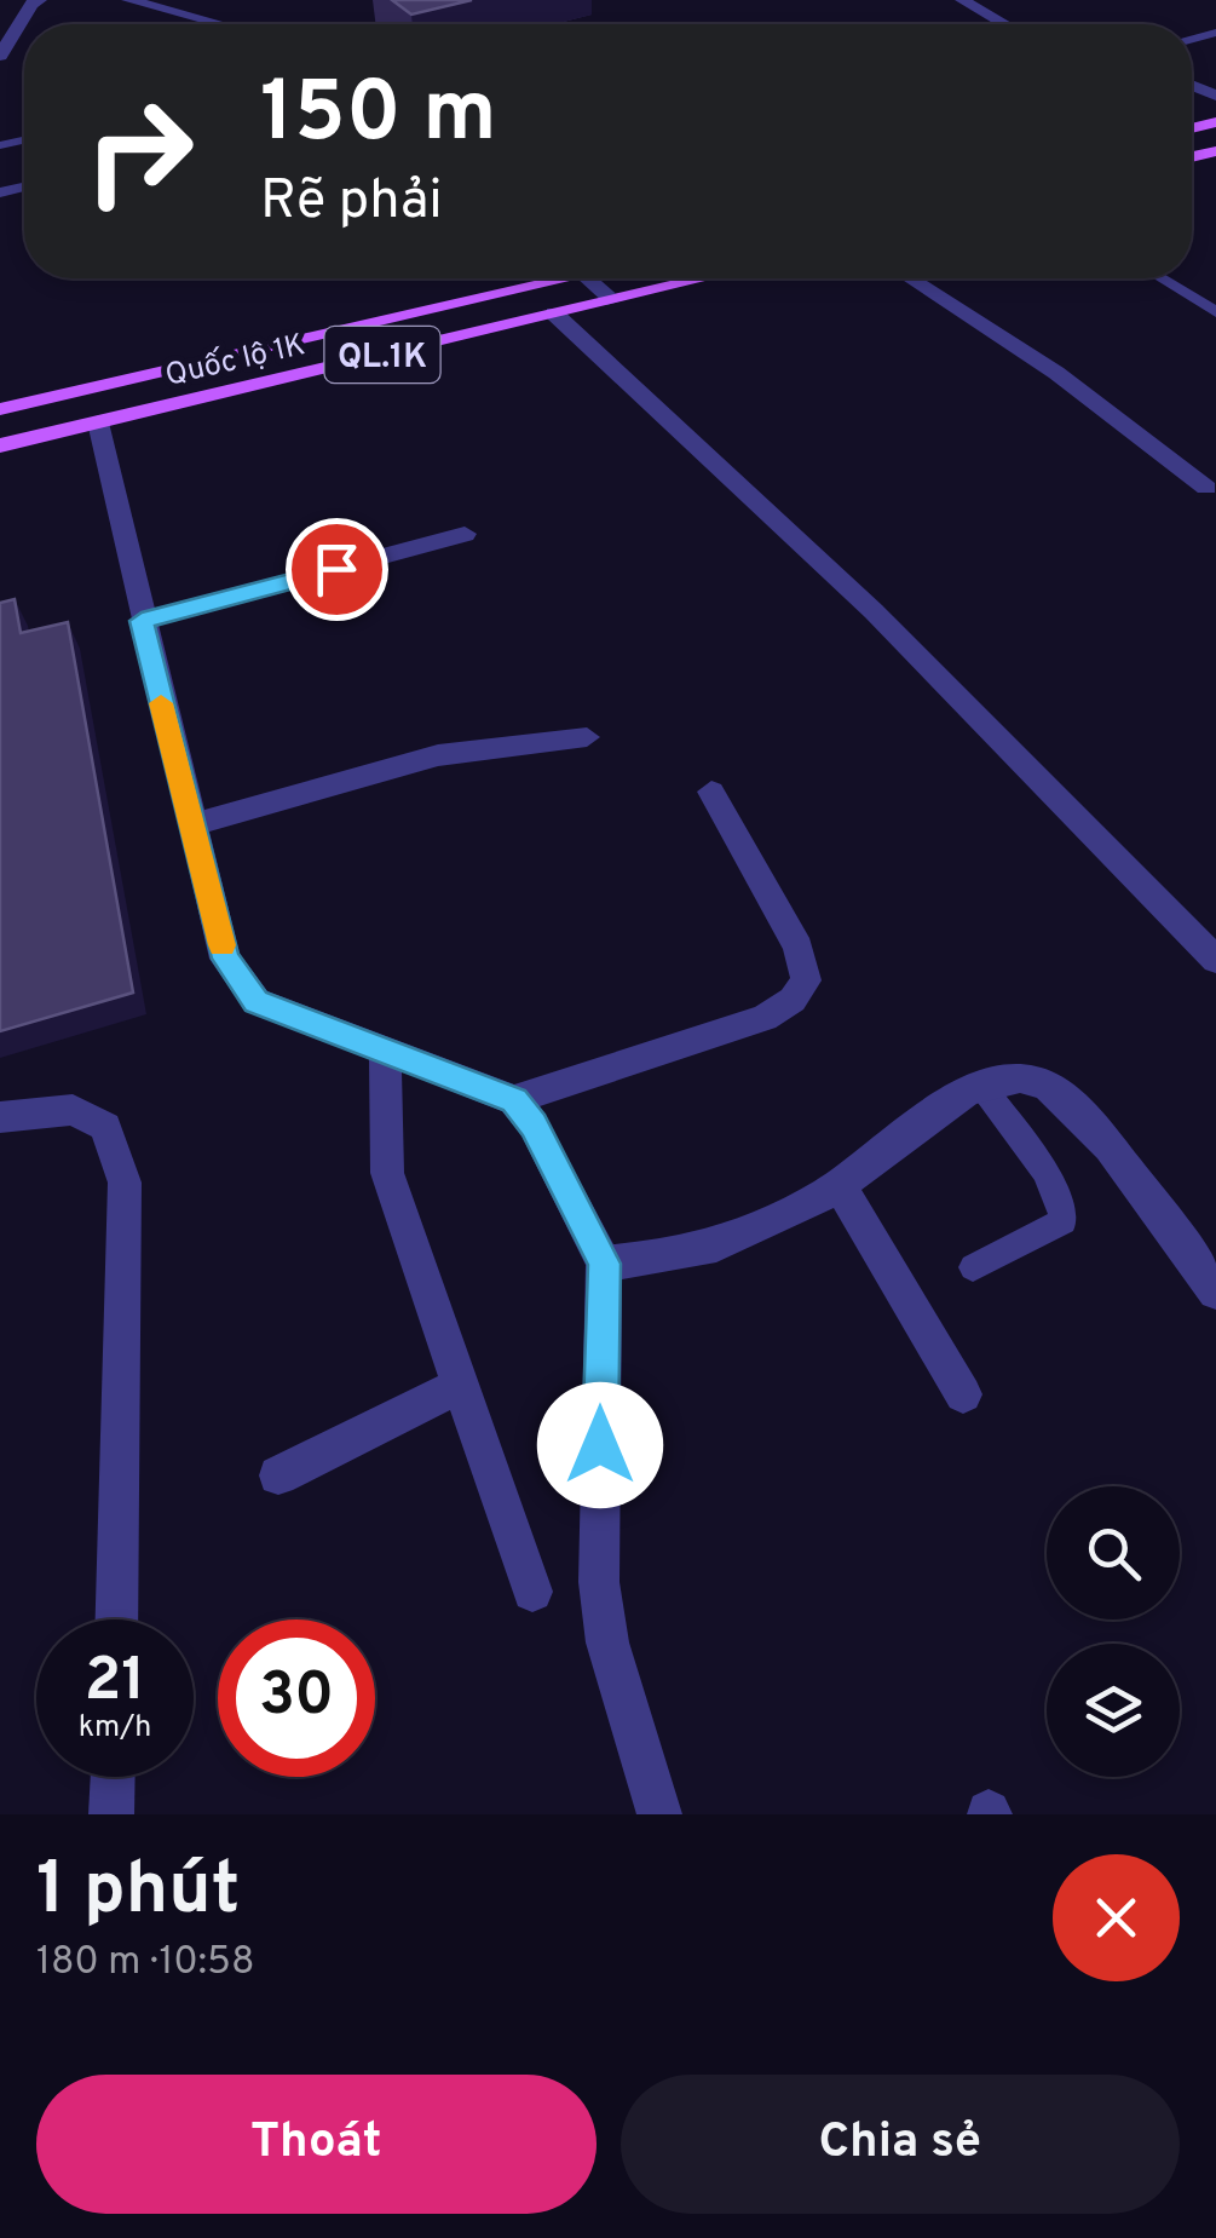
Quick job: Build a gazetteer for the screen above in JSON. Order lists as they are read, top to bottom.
{
  "streets": {
    "main road": ["QL.1K", "Quốc lộ 1K"]
  },
  "page": {
    "turn": ["150 m", "Rẽ phải"],
    "speed": "21 km/h",
    "limit": "30",
    "heading": ["1 phút", "180 m · 10:58"],
    "buttons": ["Thoát", "Chia sẻ"]
  }
}
